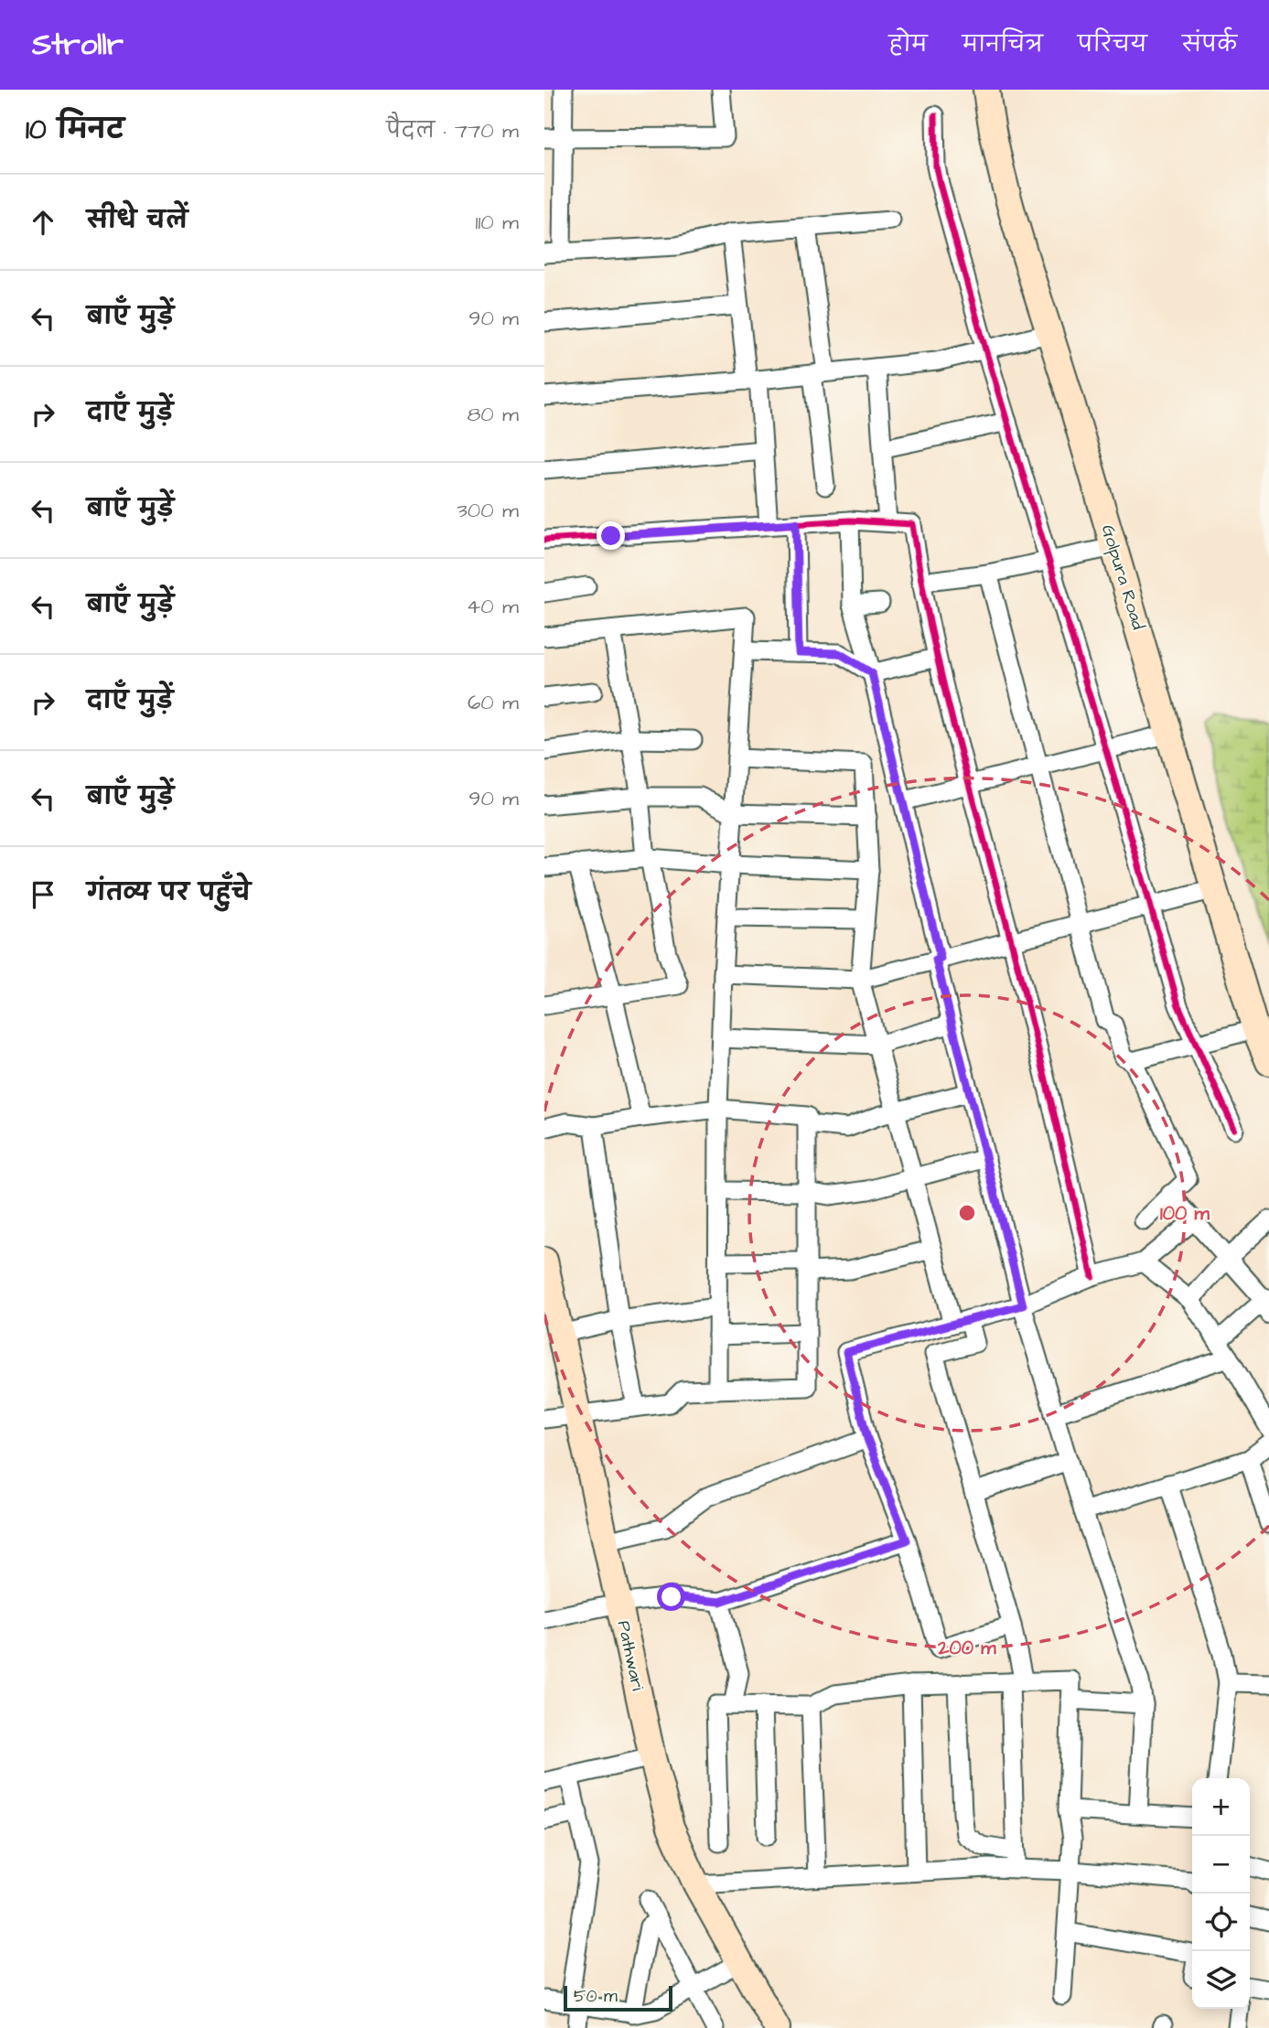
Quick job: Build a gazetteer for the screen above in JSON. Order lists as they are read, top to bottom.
{
  "streets": {
    "street": ["Golpura Road", "Pathwari"]
  },
  "scale_bar": "50 m",
  "page": {
    "header": "Strollr",
    "nav": [
      "होम",
      "मानचित्र",
      "परिचय",
      "संपर्क"
    ],
    "heading": ["10 मिनट", "पैदल · 770 m"],
    "list": [
      ["सीधे चलें", "110 m"],
      ["बाएँ मुड़ें", "90 m"],
      ["दाएँ मुड़ें", "80 m"],
      ["बाएँ मुड़ें", "300 m"],
      ["बाएँ मुड़ें", "40 m"],
      ["दाएँ मुड़ें", "60 m"],
      ["बाएँ मुड़ें", "90 m"],
      "गंतव्य पर पहुँचे"
    ],
    "map_buttons": ["+", "−"],
    "scale": "50 m"
  },
  "rings": ["100 m", "200 m"]
}
